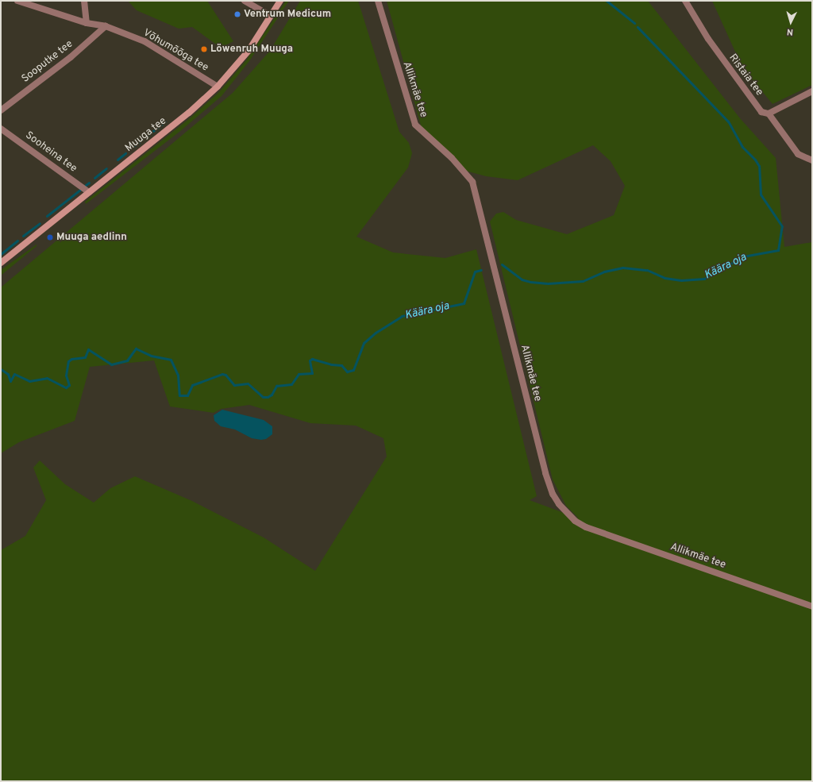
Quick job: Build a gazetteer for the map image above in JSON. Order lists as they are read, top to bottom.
{
  "streets": {
    "main road": ["Muuga tee"],
    "street": [
      "Võhumõõga tee",
      "Sooputke tee",
      "Ristaia tee",
      "Allikmäe tee",
      "Sooheina tee"
    ]
  },
  "crossings": [
    ["Võhumõõga tee", "Sooputke tee"],
    ["Võhumõõga tee", "Muuga tee"],
    ["Muuga tee", "Sooheina tee"]
  ],
  "water": ["Käära oja"],
  "places": ["Ventrum Medicum", "Löwenruh Muuga", "Muuga aedlinn"],
  "north": "bottom"
}
